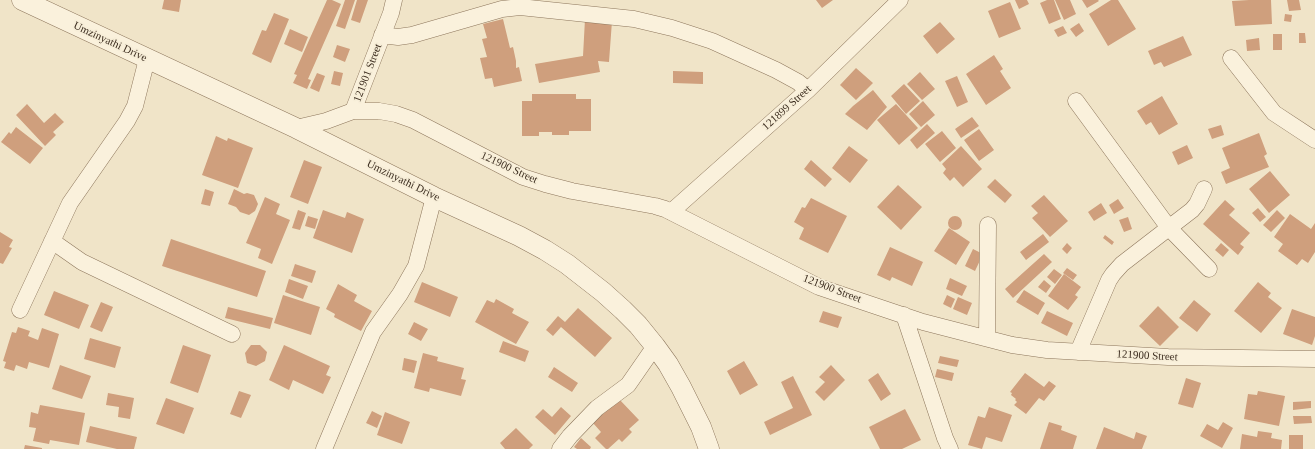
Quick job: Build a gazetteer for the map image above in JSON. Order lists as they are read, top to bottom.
{
  "streets": {
    "street": [
      "Umzinyathi Drive",
      "121901 Street",
      "121899 Street",
      "121900 Street"
    ]
  },
  "crossings": [
    ["Umzinyathi Drive", "121901 Street"],
    ["121901 Street", "121900 Street"],
    ["121899 Street", "121900 Street"]
  ]
}
